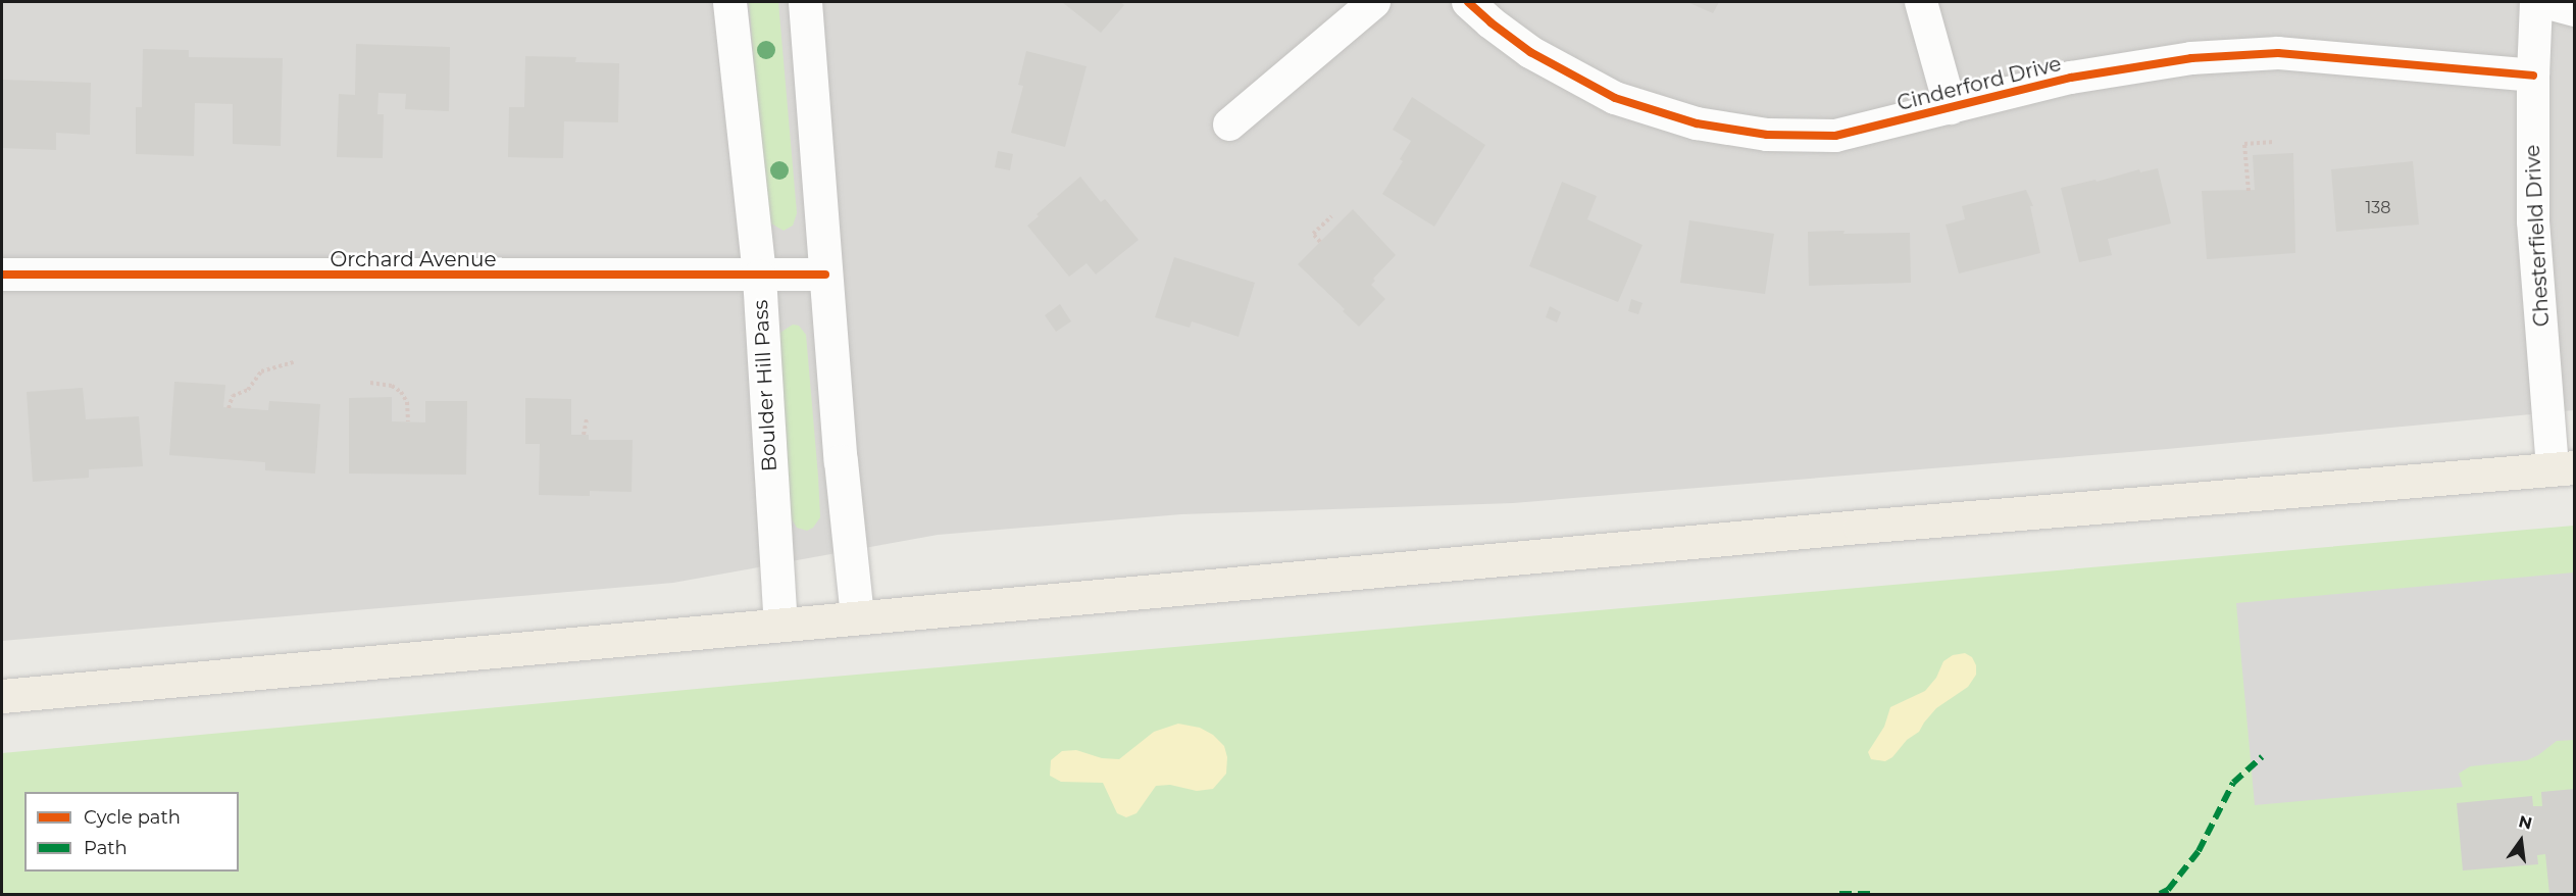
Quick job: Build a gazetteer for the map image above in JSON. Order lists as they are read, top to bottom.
{
  "streets": {
    "street": [
      "Cinderford Drive",
      "Chesterfield Drive",
      "Orchard Avenue",
      "Boulder Hill Pass"
    ]
  },
  "crossings": [
    ["Cinderford Drive", "Chesterfield Drive"],
    ["Orchard Avenue", "Boulder Hill Pass"]
  ],
  "house_numbers": ["138"],
  "legend": ["Cycle path", "Path"],
  "north": "top"
}
